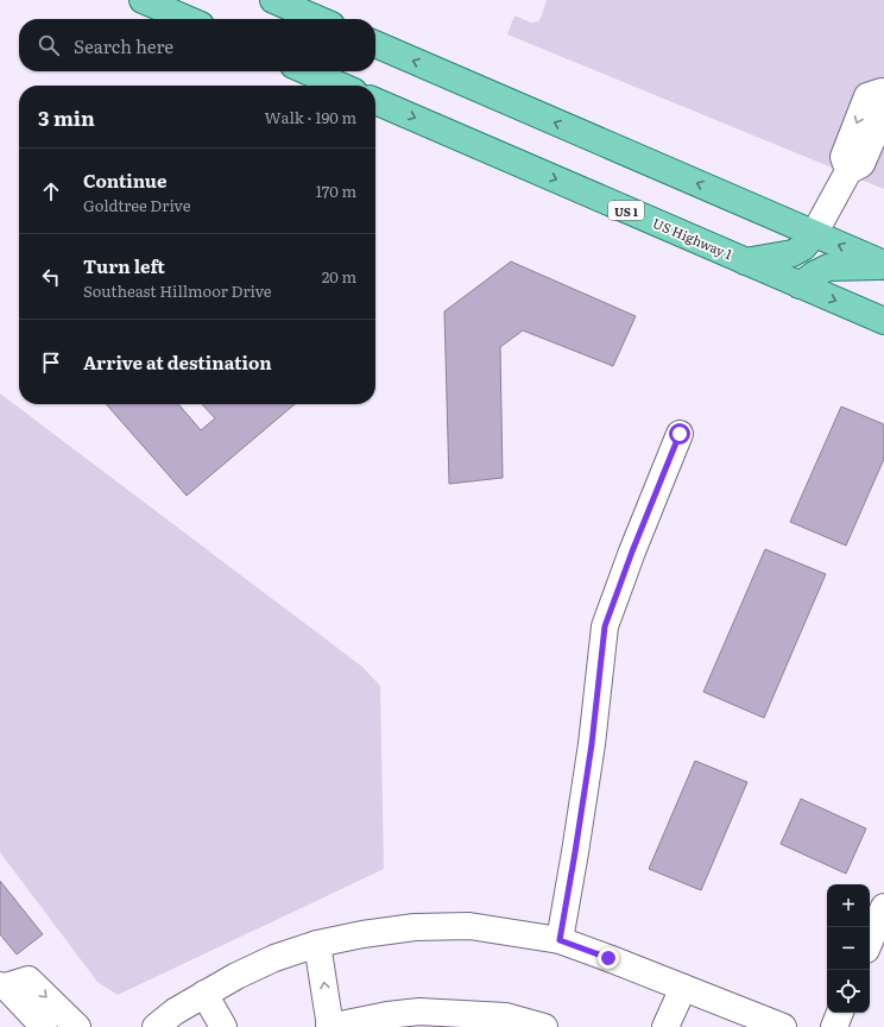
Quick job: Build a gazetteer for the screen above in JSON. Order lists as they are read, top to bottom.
{
  "streets": {
    "main road": ["US 1", "US Highway 1"]
  },
  "page": {
    "search": "Search here",
    "heading": ["3 min", "Walk · 190 m"],
    "list": [
      ["Continue", "Goldtree Drive", "170 m"],
      ["Turn left", "Southeast Hillmoor Drive", "20 m"],
      "Arrive at destination"
    ],
    "map_buttons": ["+", "−"]
  }
}
